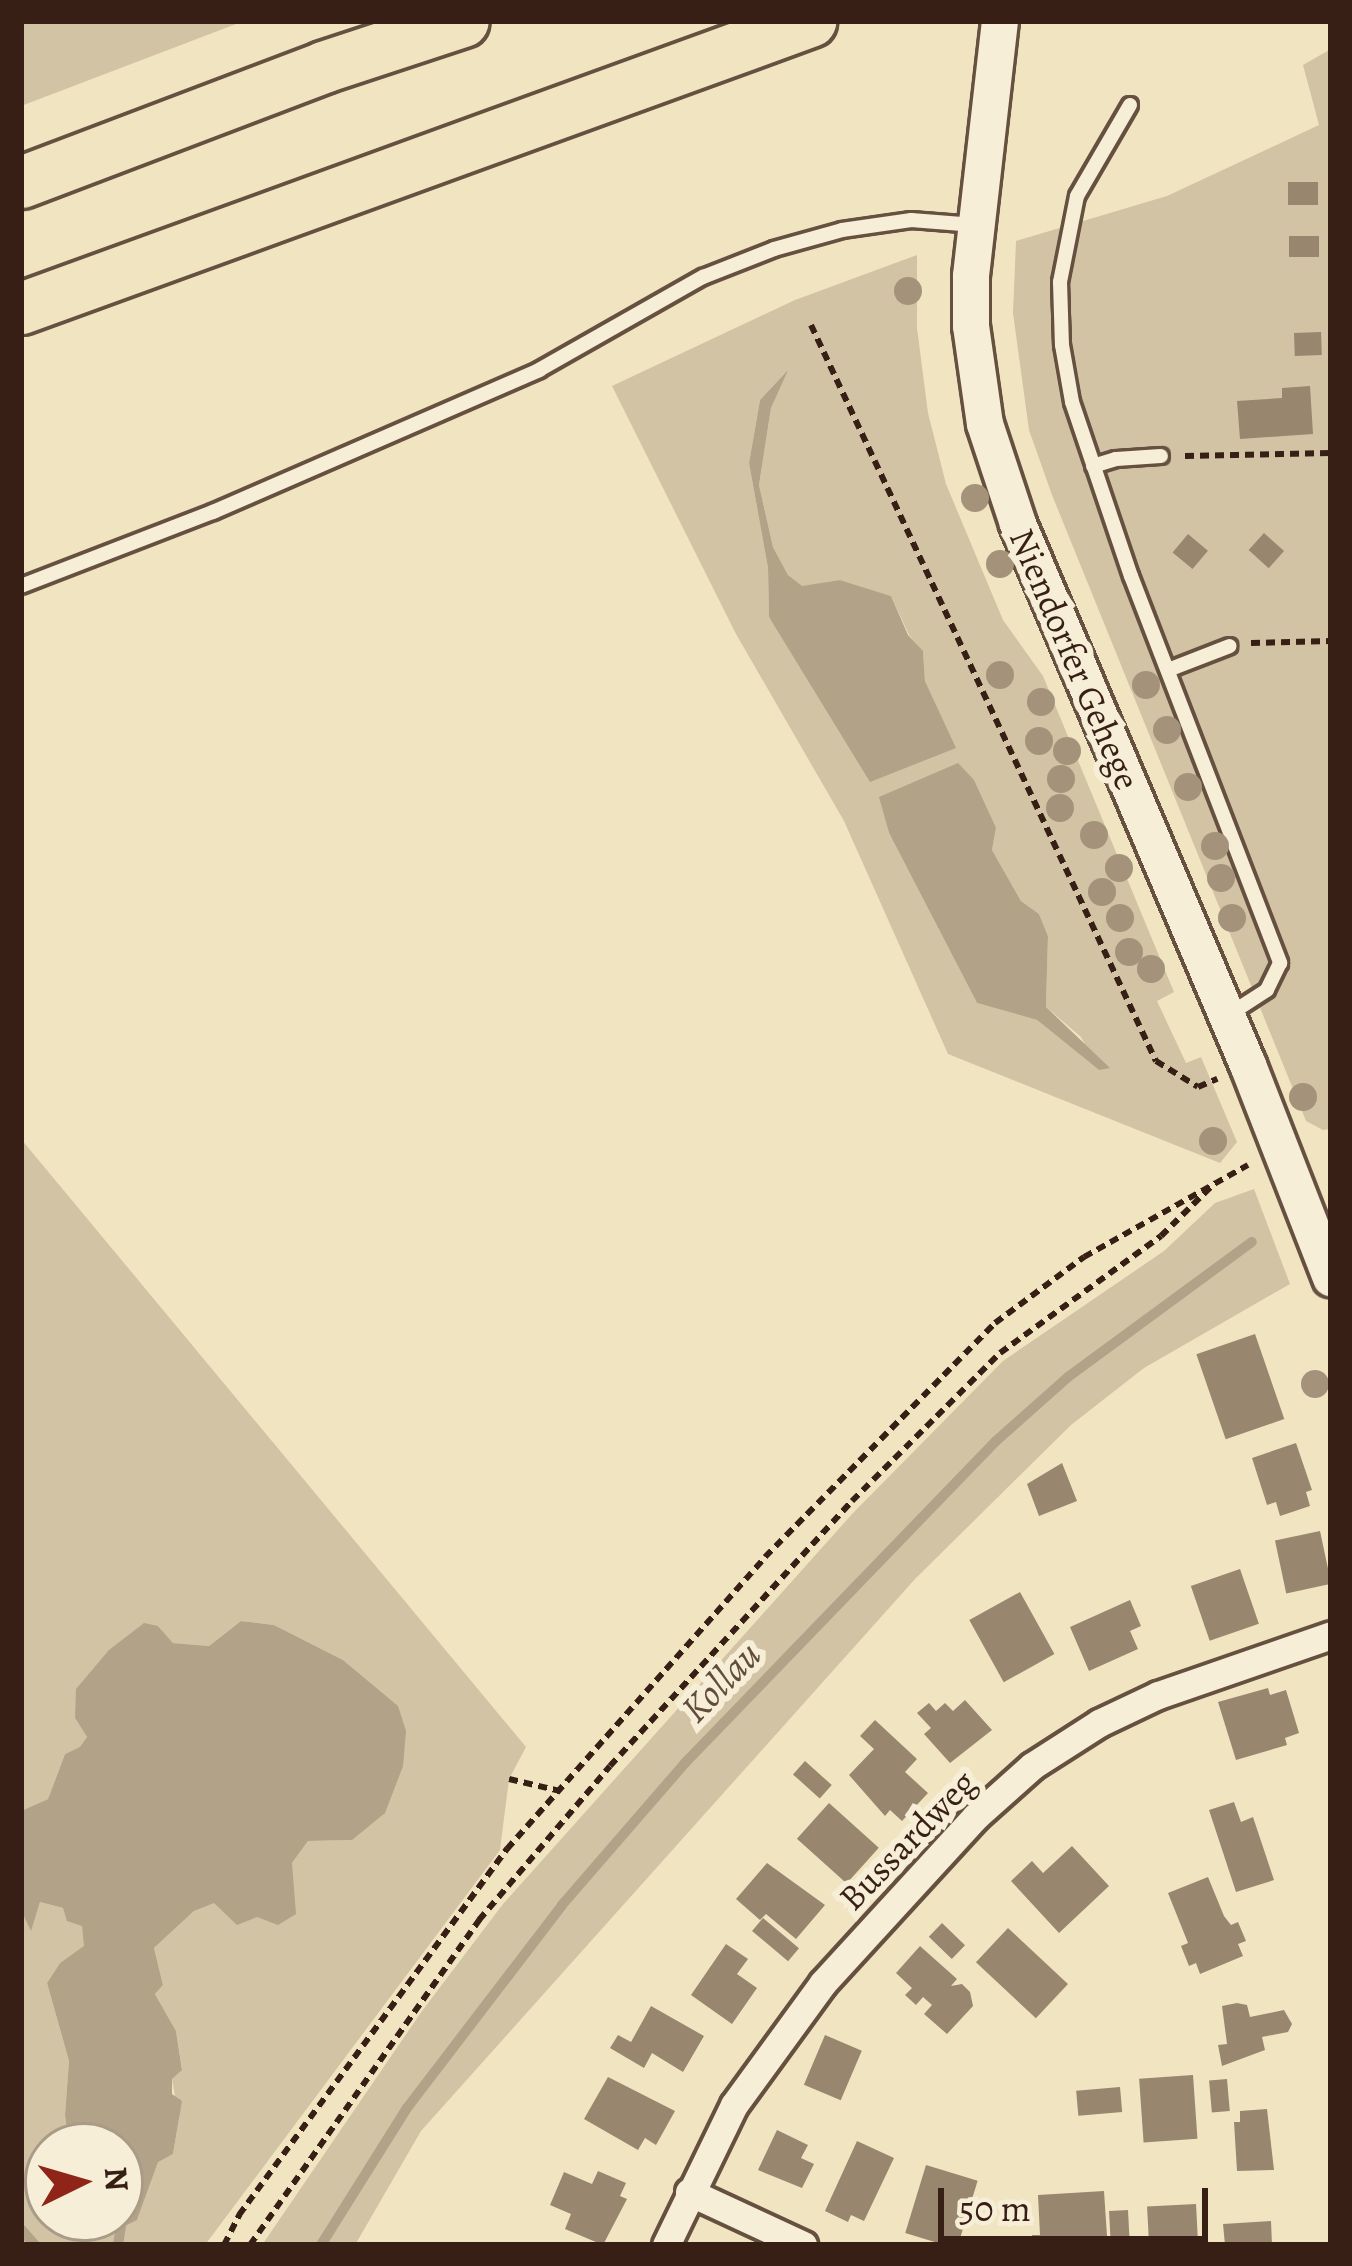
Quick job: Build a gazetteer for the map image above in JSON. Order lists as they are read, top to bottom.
{
  "streets": {
    "street": ["Niendorfer Gehege", "Bussardweg"]
  },
  "water": ["Kollau"],
  "scale_bar": "50 m",
  "north": "right"
}
